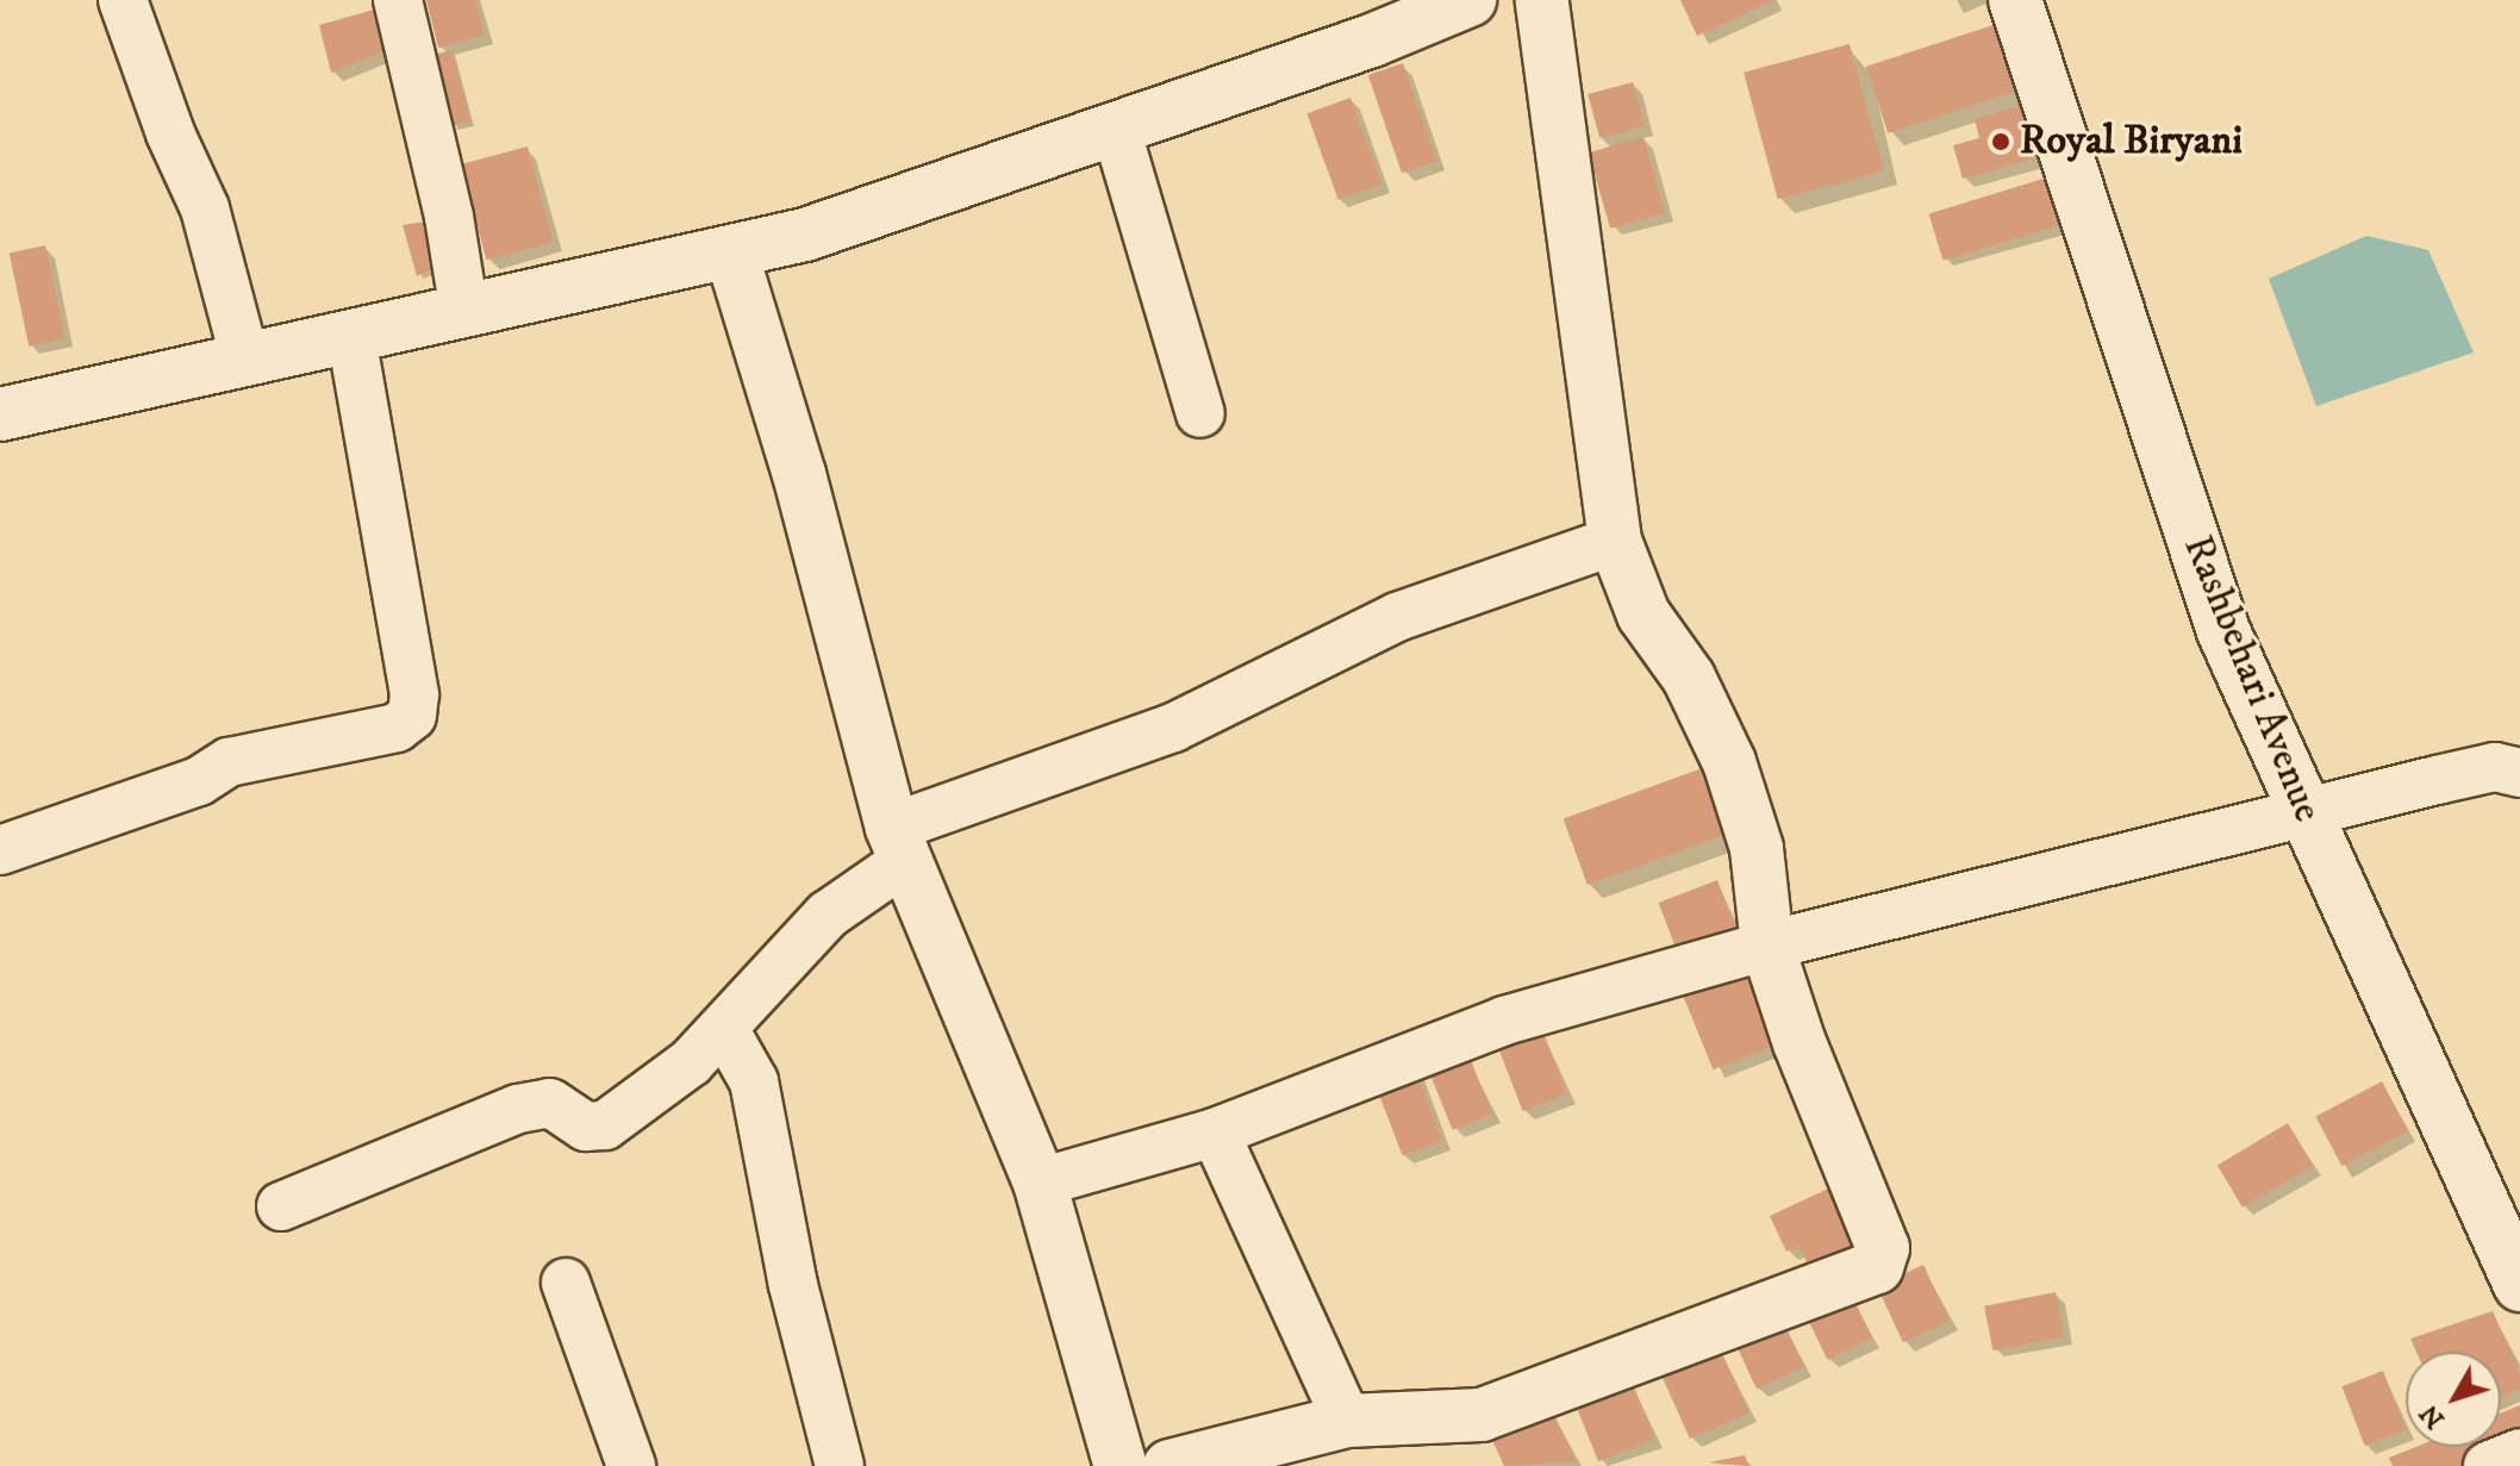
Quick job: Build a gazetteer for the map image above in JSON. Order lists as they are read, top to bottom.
{
  "streets": {
    "street": ["Rashbehari Avenue"]
  },
  "places": ["Royal Biryani"],
  "north": "bottom left"
}
